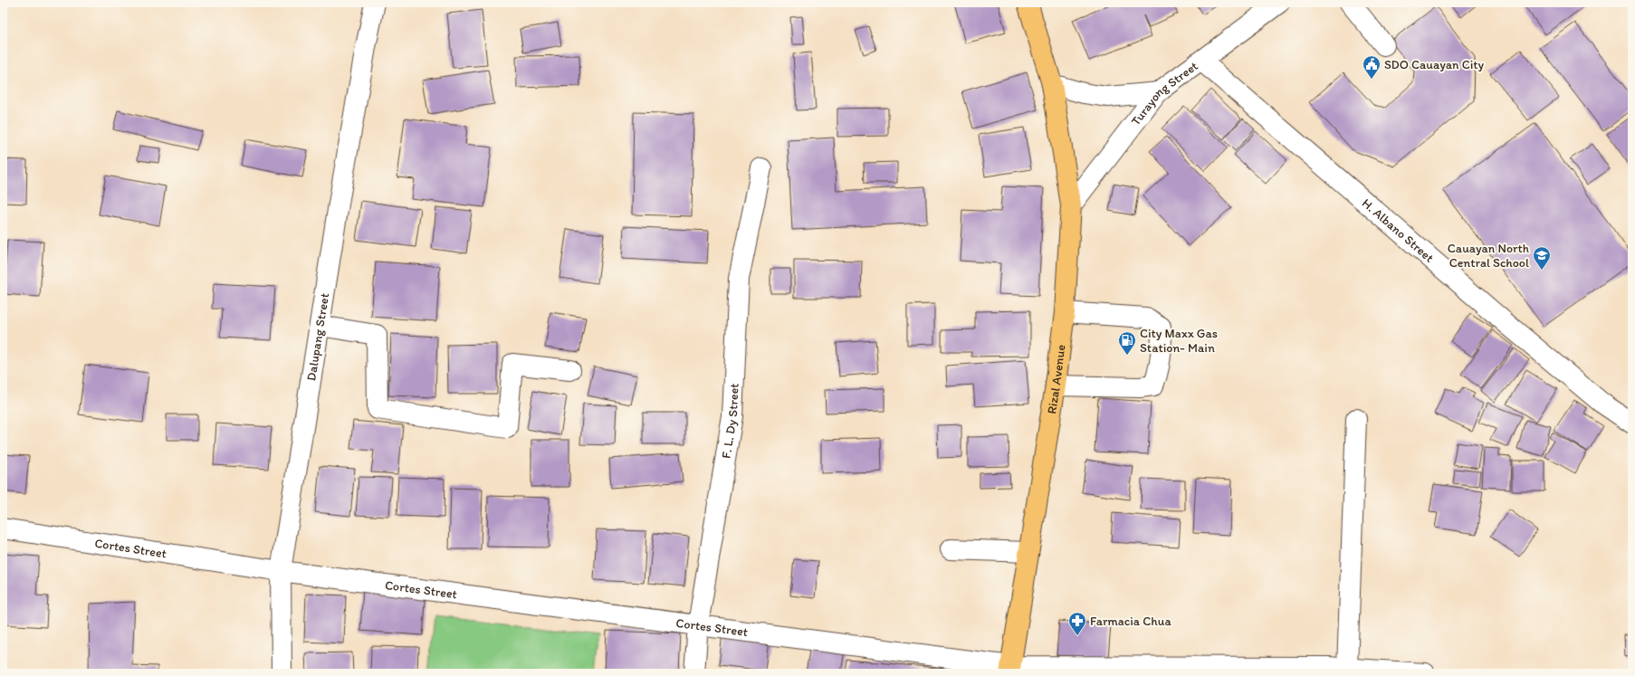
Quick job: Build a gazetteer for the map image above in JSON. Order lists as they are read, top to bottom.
{
  "streets": {
    "main road": ["Rizal Avenue"],
    "street": [
      "Turayong Street",
      "H. Albano Street",
      "Dalupang Street",
      "F. L. Dy Street",
      "Cortes Street"
    ]
  },
  "crossings": [
    ["Turayong Street", "H. Albano Street"],
    ["Turayong Street", "Rizal Avenue"],
    ["Dalupang Street", "Cortes Street"],
    ["Rizal Avenue", "Cortes Street"],
    ["F. L. Dy Street", "Cortes Street"]
  ],
  "places": {
    "public building": ["SDO Cauayan City"],
    "school or university": ["Cauayan North Central School"],
    "fuel station": ["City Maxx Gas Station- Main"],
    "pharmacy": ["Farmacia Chua"]
  }
}
